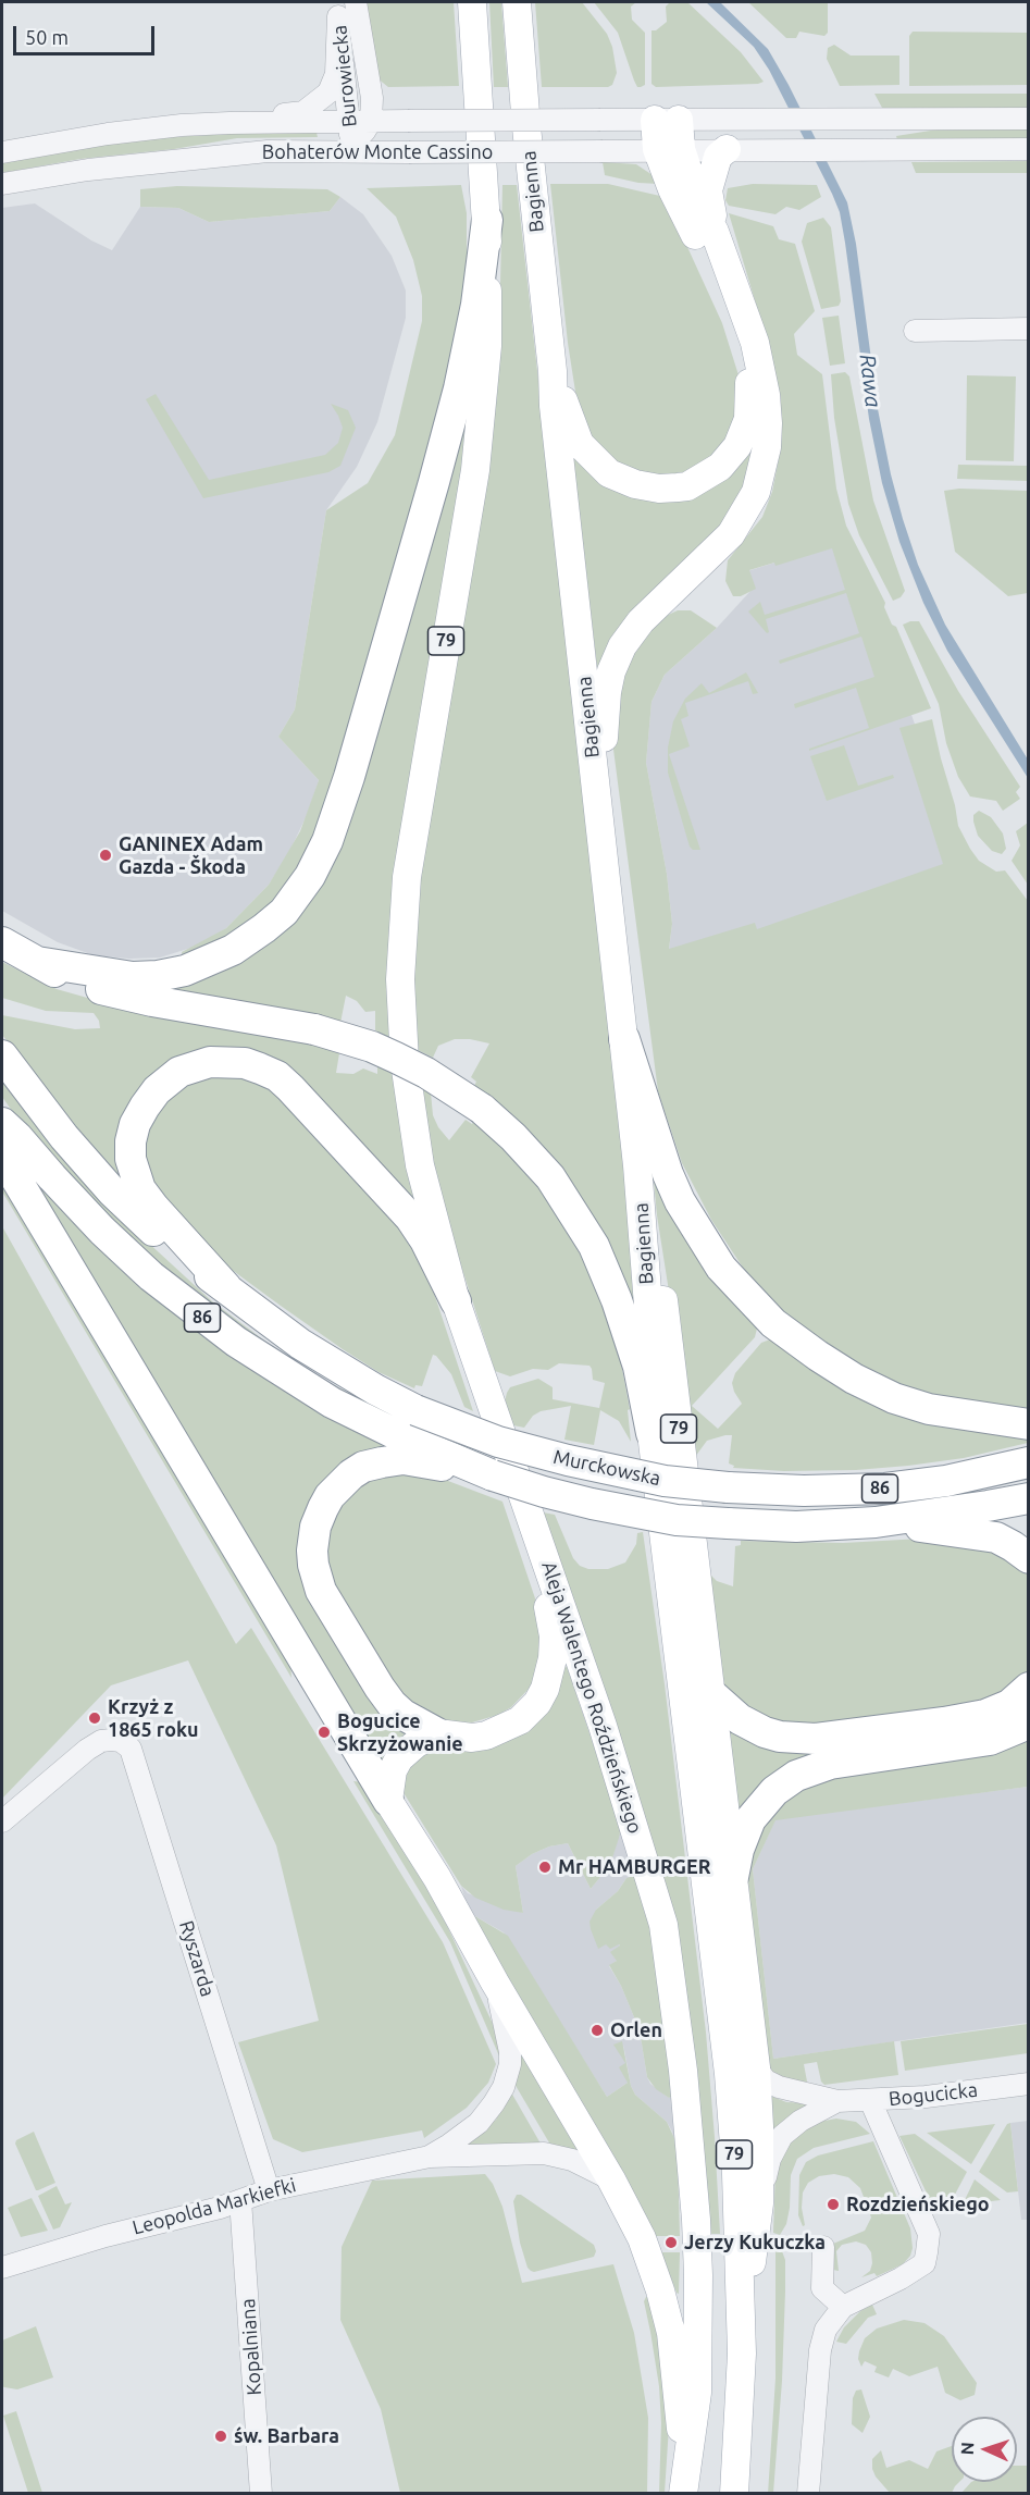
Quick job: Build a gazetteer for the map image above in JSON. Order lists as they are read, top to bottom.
{
  "streets": {
    "highway": ["86", "Murckowska"],
    "main road": ["Bagienna", "79", "Aleja Walentego Roździeńskiego"],
    "street": [
      "Burowiecka",
      "Bohaterów Monte Cassino",
      "Ryszarda",
      "Bogucicka",
      "Leopolda Markiefki",
      "Kopalniana"
    ]
  },
  "crossings": [
    ["Burowiecka", "Bohaterów Monte Cassino"],
    ["Bagienna", "79"],
    ["79", "Aleja Walentego Roździeńskiego"],
    ["79", "Bogucicka"],
    ["86", "Murckowska"],
    ["Ryszarda", "Leopolda Markiefki"],
    ["Leopolda Markiefki", "Kopalniana"]
  ],
  "water": ["Rawa"],
  "places": [
    "GANINEX Adam Gazda - Škoda",
    "Krzyż z 1865 roku",
    "Bogucice Skrzyżowanie",
    "Mr HAMBURGER",
    "Orlen",
    "Rozdzieńskiego",
    "Jerzy Kukuczka",
    "św. Barbara"
  ],
  "scale_bar": "50 m",
  "north": "left"
}
